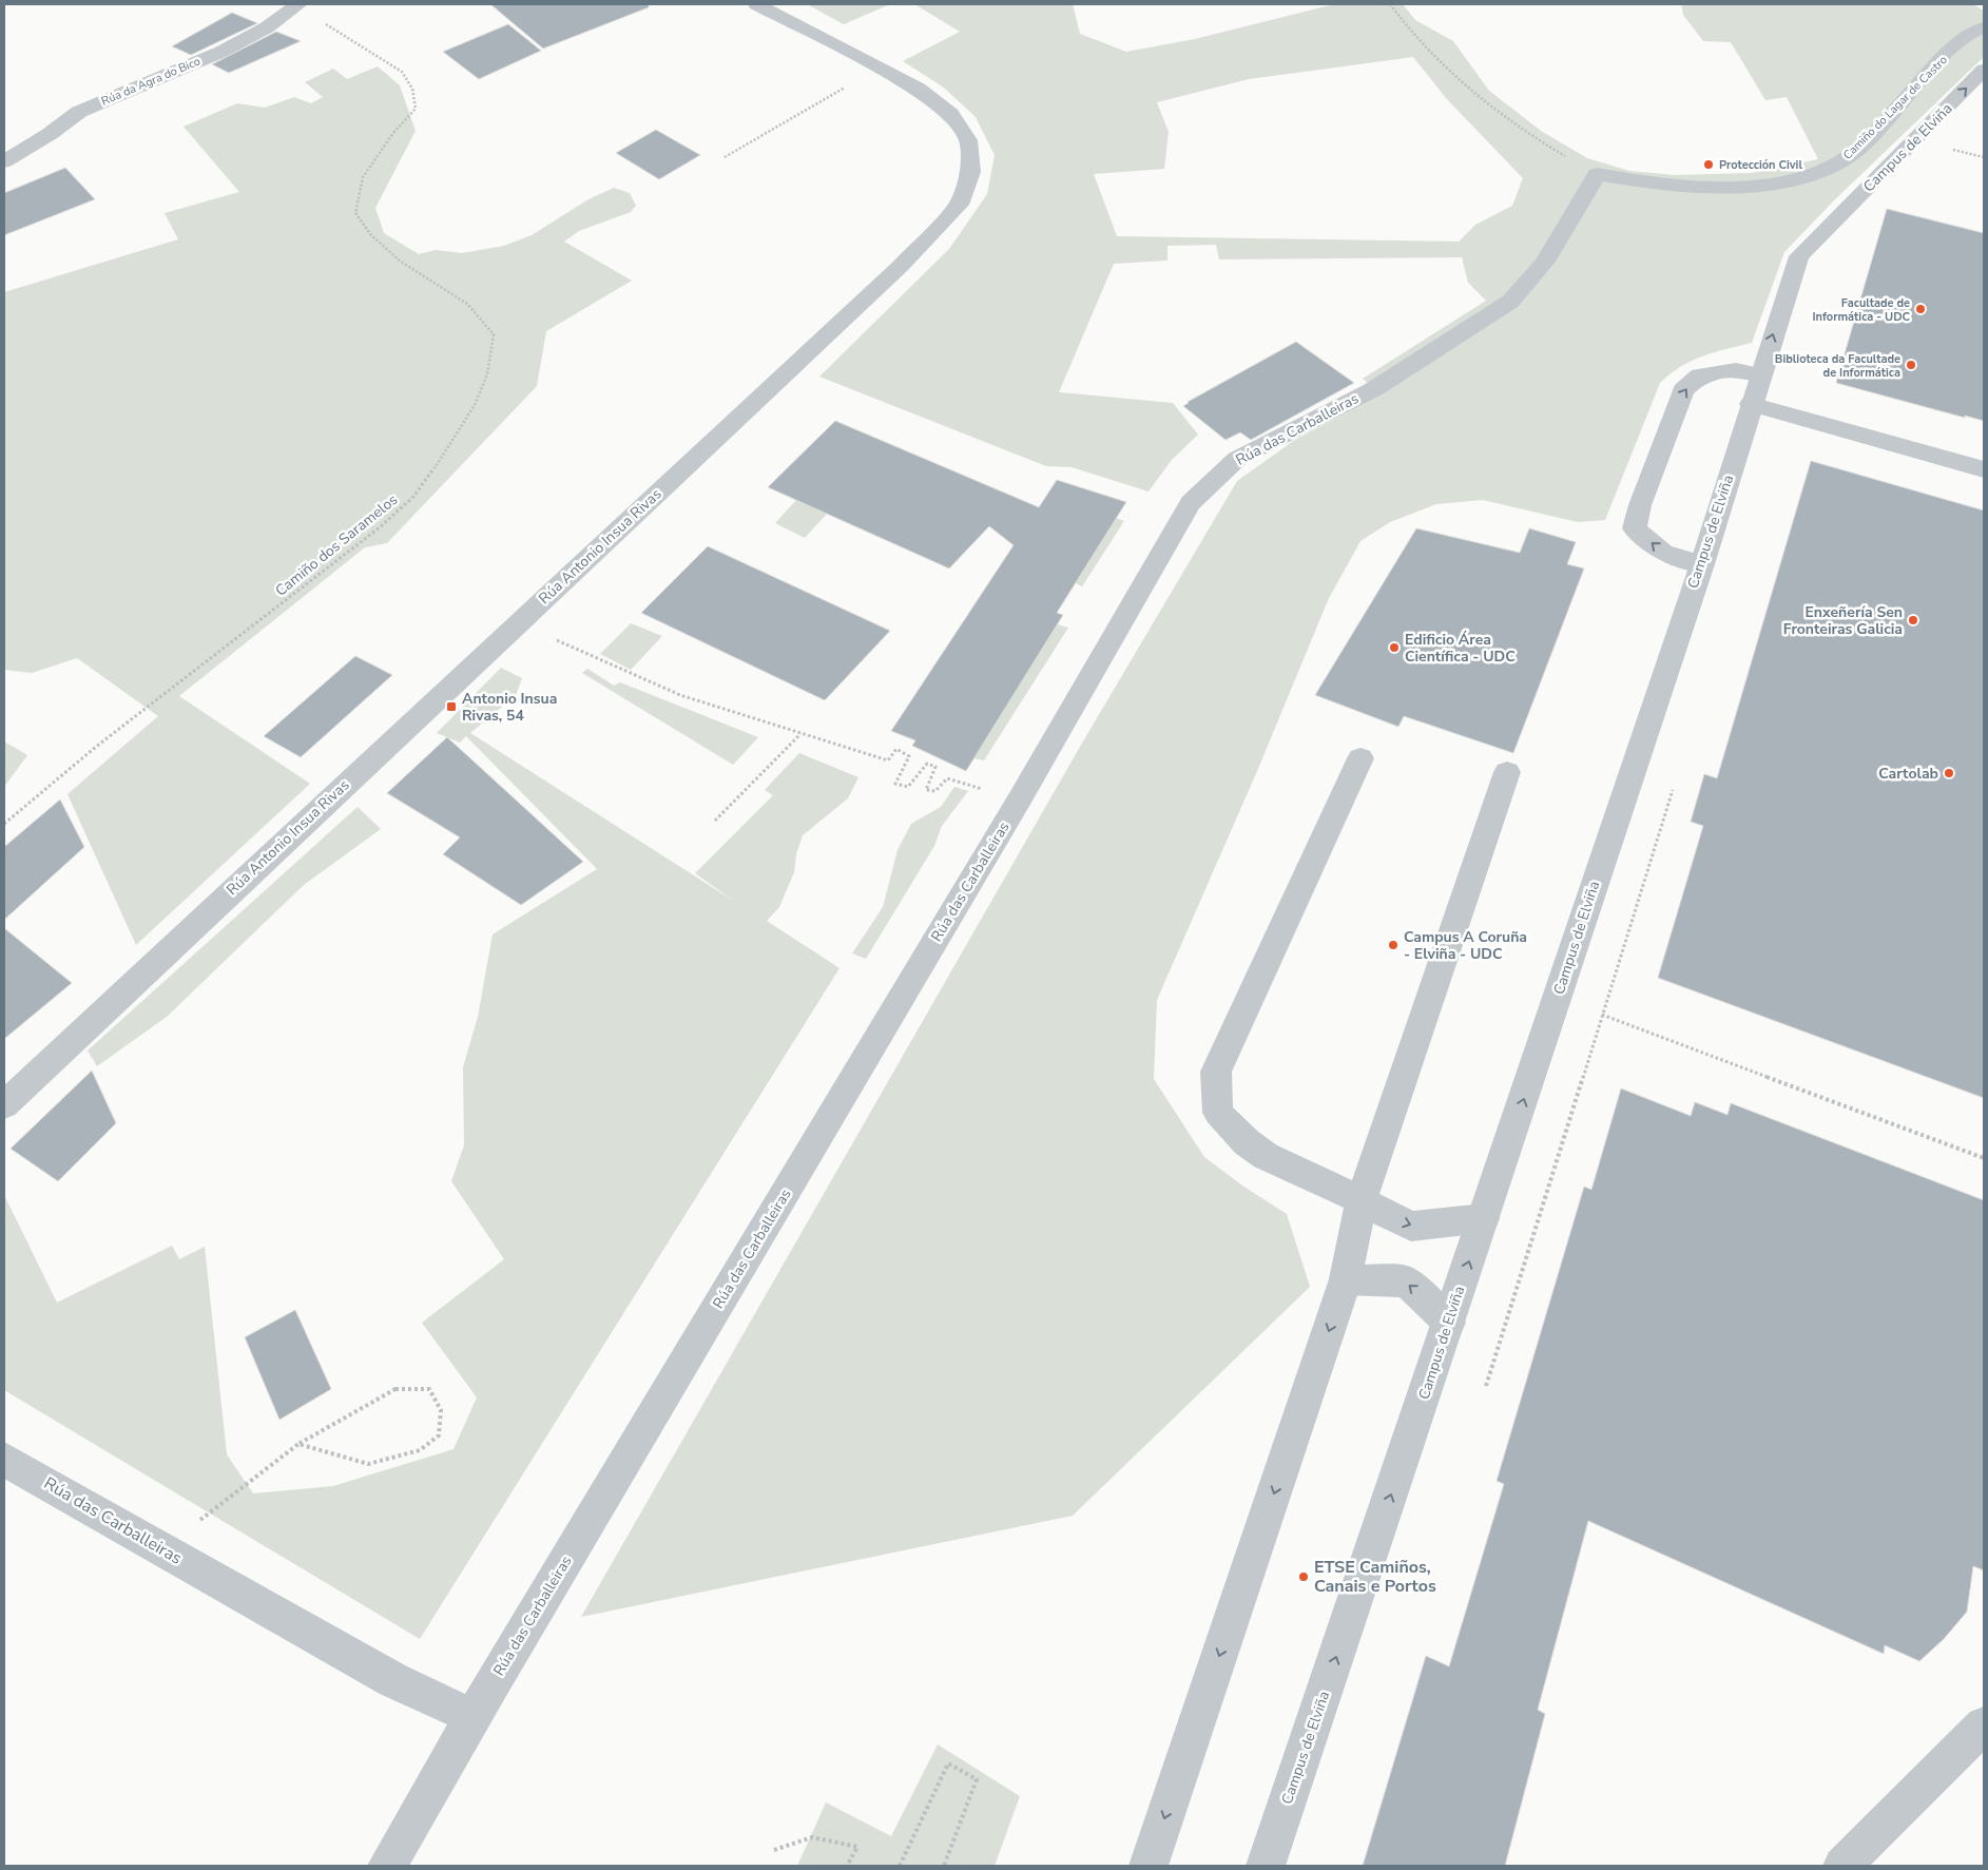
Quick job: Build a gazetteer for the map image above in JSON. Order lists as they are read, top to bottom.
{
  "streets": {
    "street": [
      "Rúa da Agra do Bico",
      "Camiño do Lagar de Castro",
      "Campus de Elviña",
      "Rúa das Carballeiras",
      "Rúa Antonio Insua Rivas"
    ],
    "path": ["Camiño dos Saramelos"]
  },
  "crossings": [
    ["Rúa da Agra do Bico", "Camiño dos Saramelos"],
    ["Camiño do Lagar de Castro", "Rúa das Carballeiras"]
  ],
  "places": {
    "other": [
      "Protección Civil",
      "Facultade de Informática - UDC",
      "Biblioteca da Facultade de Informática",
      "Enxeñería Sen Fronteiras Galicia",
      "Edificio Área Científica - UDC",
      "Cartolab",
      "Campus A Coruña - Elviña - UDC",
      "ETSE Camiños, Canais e Portos"
    ],
    "transit": ["Antonio Insua Rivas, 54"]
  }
}
